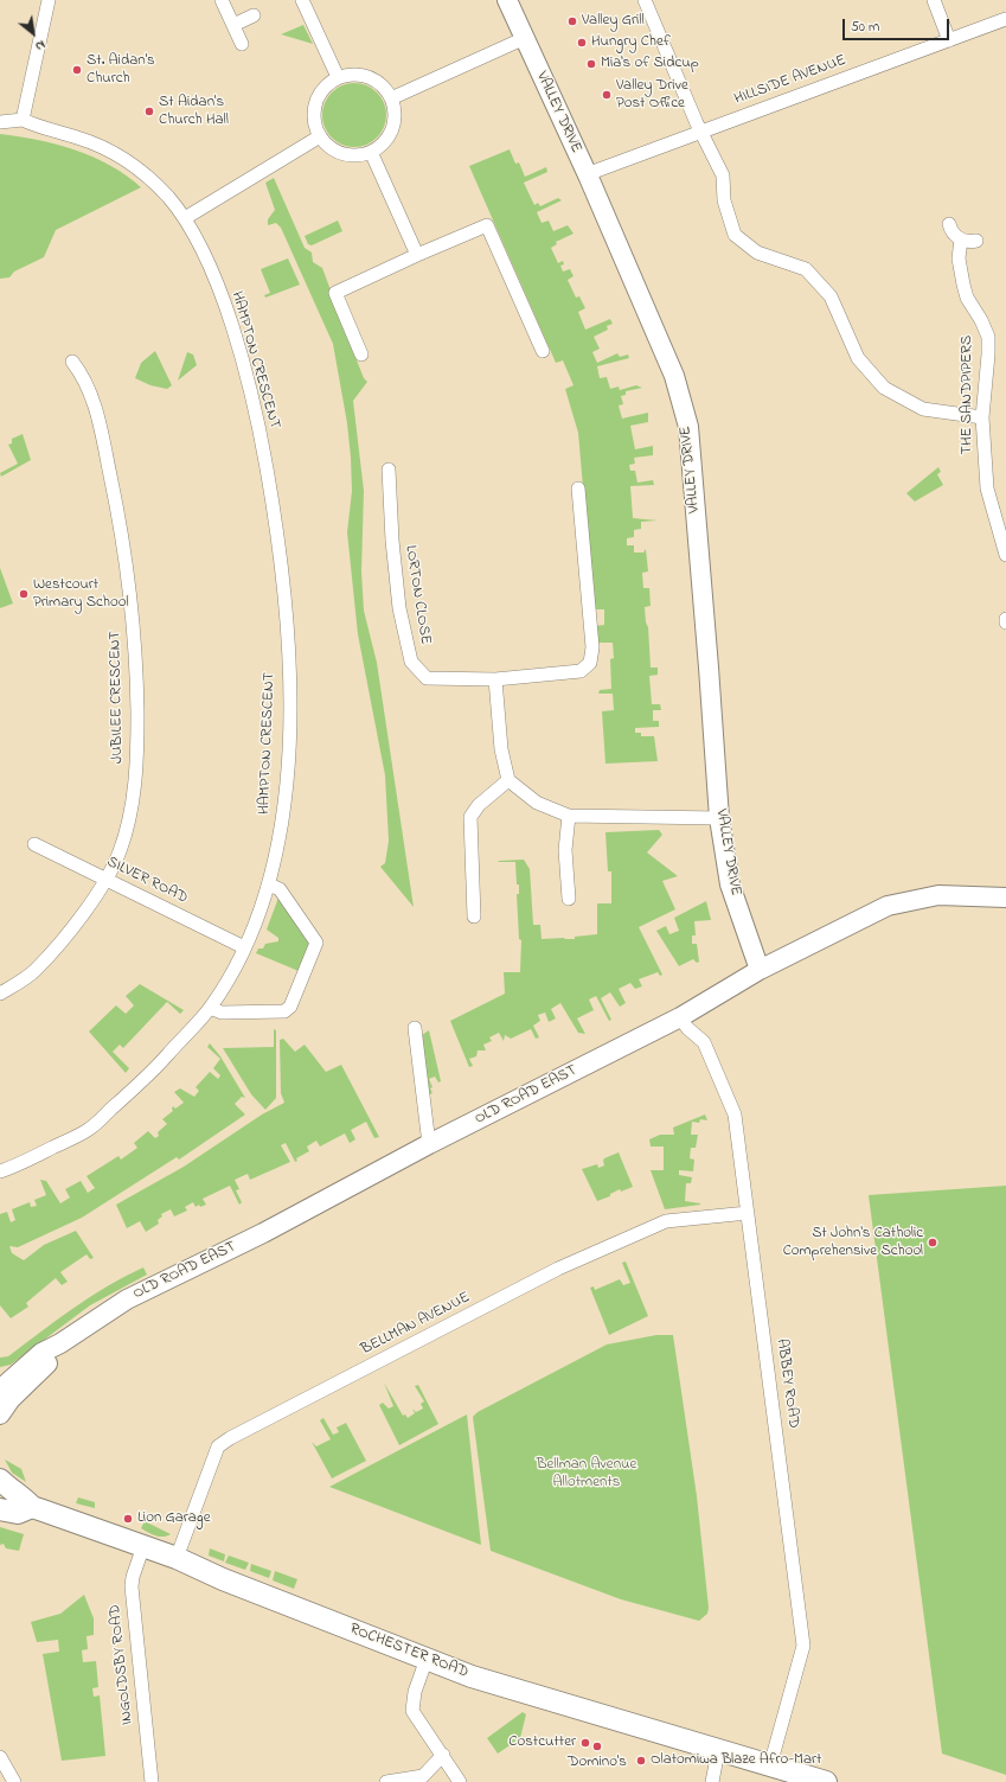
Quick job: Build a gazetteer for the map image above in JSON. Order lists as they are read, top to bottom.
{
  "streets": {
    "main road": ["VALLEY DRIVE", "OLD ROAD EAST", "ROCHESTER ROAD"],
    "street": [
      "HILLSIDE AVENUE",
      "HAMPTON CRESCENT",
      "THE SANDPIPERS",
      "LORTON CLOSE",
      "JUBILEE CRESCENT",
      "SILVER ROAD",
      "BELLMAN AVENUE",
      "ABBEY ROAD",
      "INGOLDSBY ROAD"
    ]
  },
  "crossings": [
    ["HILLSIDE AVENUE", "VALLEY DRIVE"],
    ["VALLEY DRIVE", "OLD ROAD EAST"],
    ["HAMPTON CRESCENT", "SILVER ROAD"],
    ["JUBILEE CRESCENT", "SILVER ROAD"],
    ["OLD ROAD EAST", "ABBEY ROAD"],
    ["BELLMAN AVENUE", "ABBEY ROAD"],
    ["BELLMAN AVENUE", "ROCHESTER ROAD"],
    ["ABBEY ROAD", "ROCHESTER ROAD"],
    ["ROCHESTER ROAD", "INGOLDSBY ROAD"]
  ],
  "parks": ["Bellman Avenue Allotments"],
  "places": [
    "Valley Grill",
    "Hungry Chef",
    "Mia's of Sidcup",
    "St. Aidan's Church",
    "Valley Drive Post Office",
    "St Aidan's Church Hall",
    "Westcourt Primary School",
    "St John's Catholic Comprehensive School",
    "Lion Garage",
    "Costcutter",
    "Domino's",
    "Olatomiwa Blaze Afro-Mart"
  ],
  "scale_bar": "50 m",
  "north": "bottom right"
}
